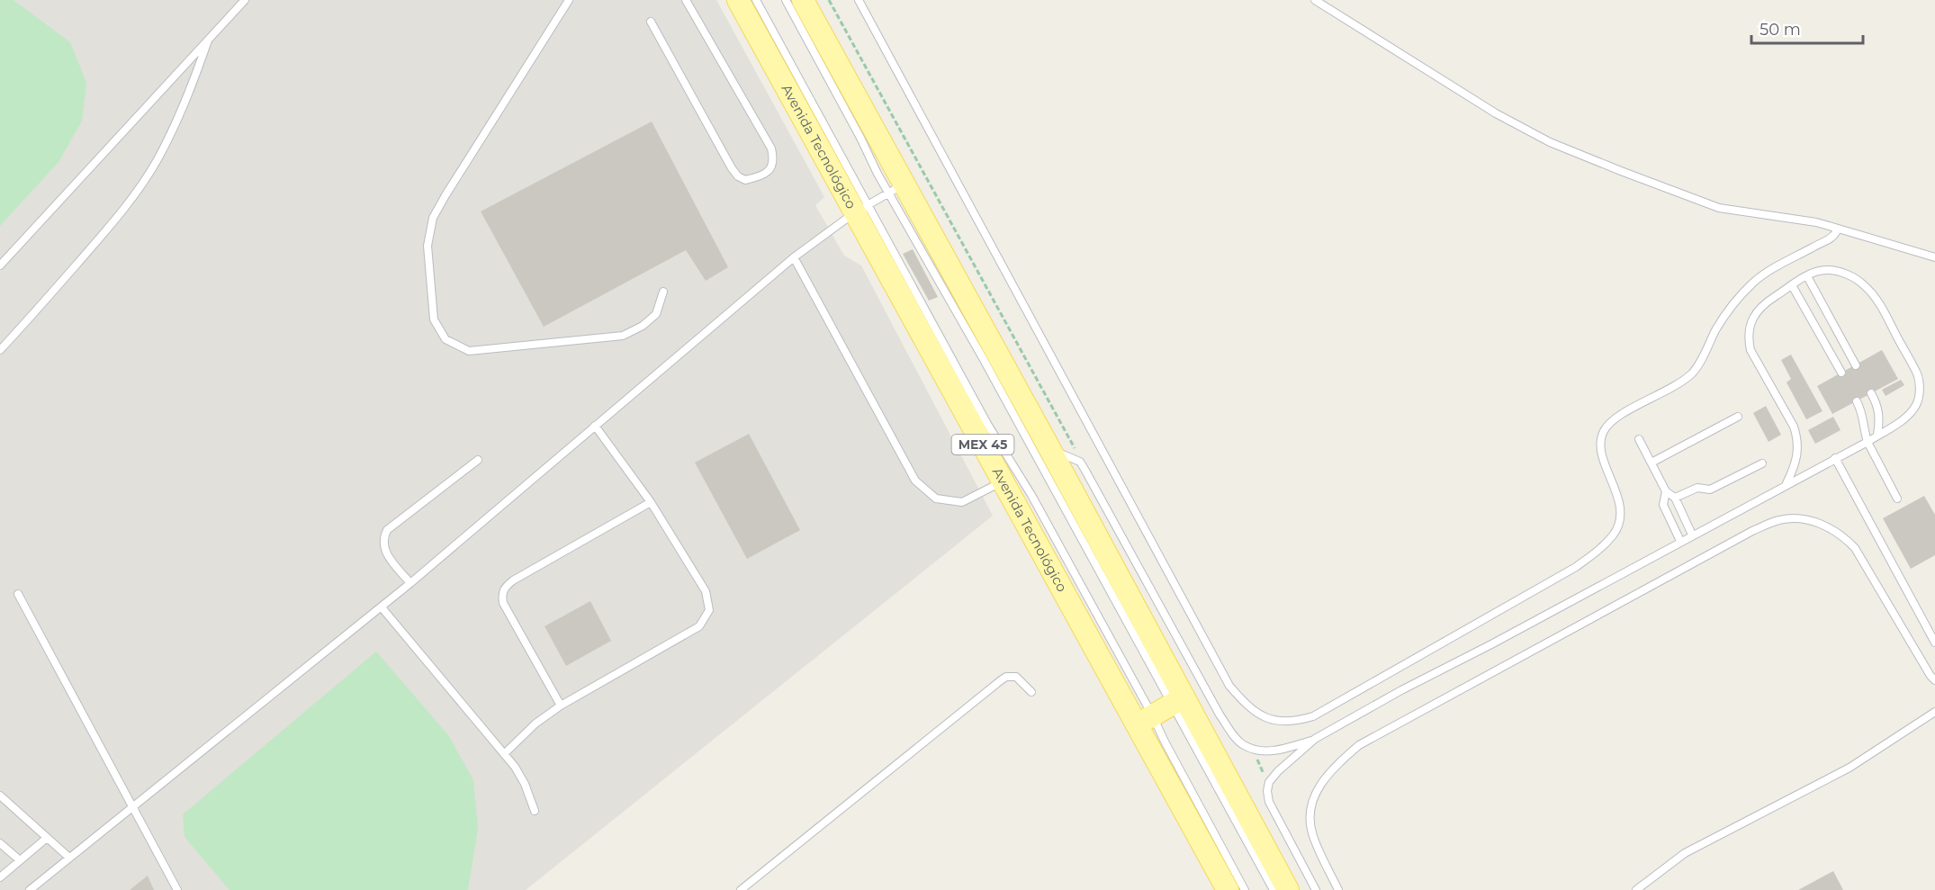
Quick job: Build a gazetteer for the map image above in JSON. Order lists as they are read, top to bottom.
{
  "streets": {
    "main road": ["Avenida Tecnológico", "MEX 45"]
  },
  "scale_bar": "50 m"
}
